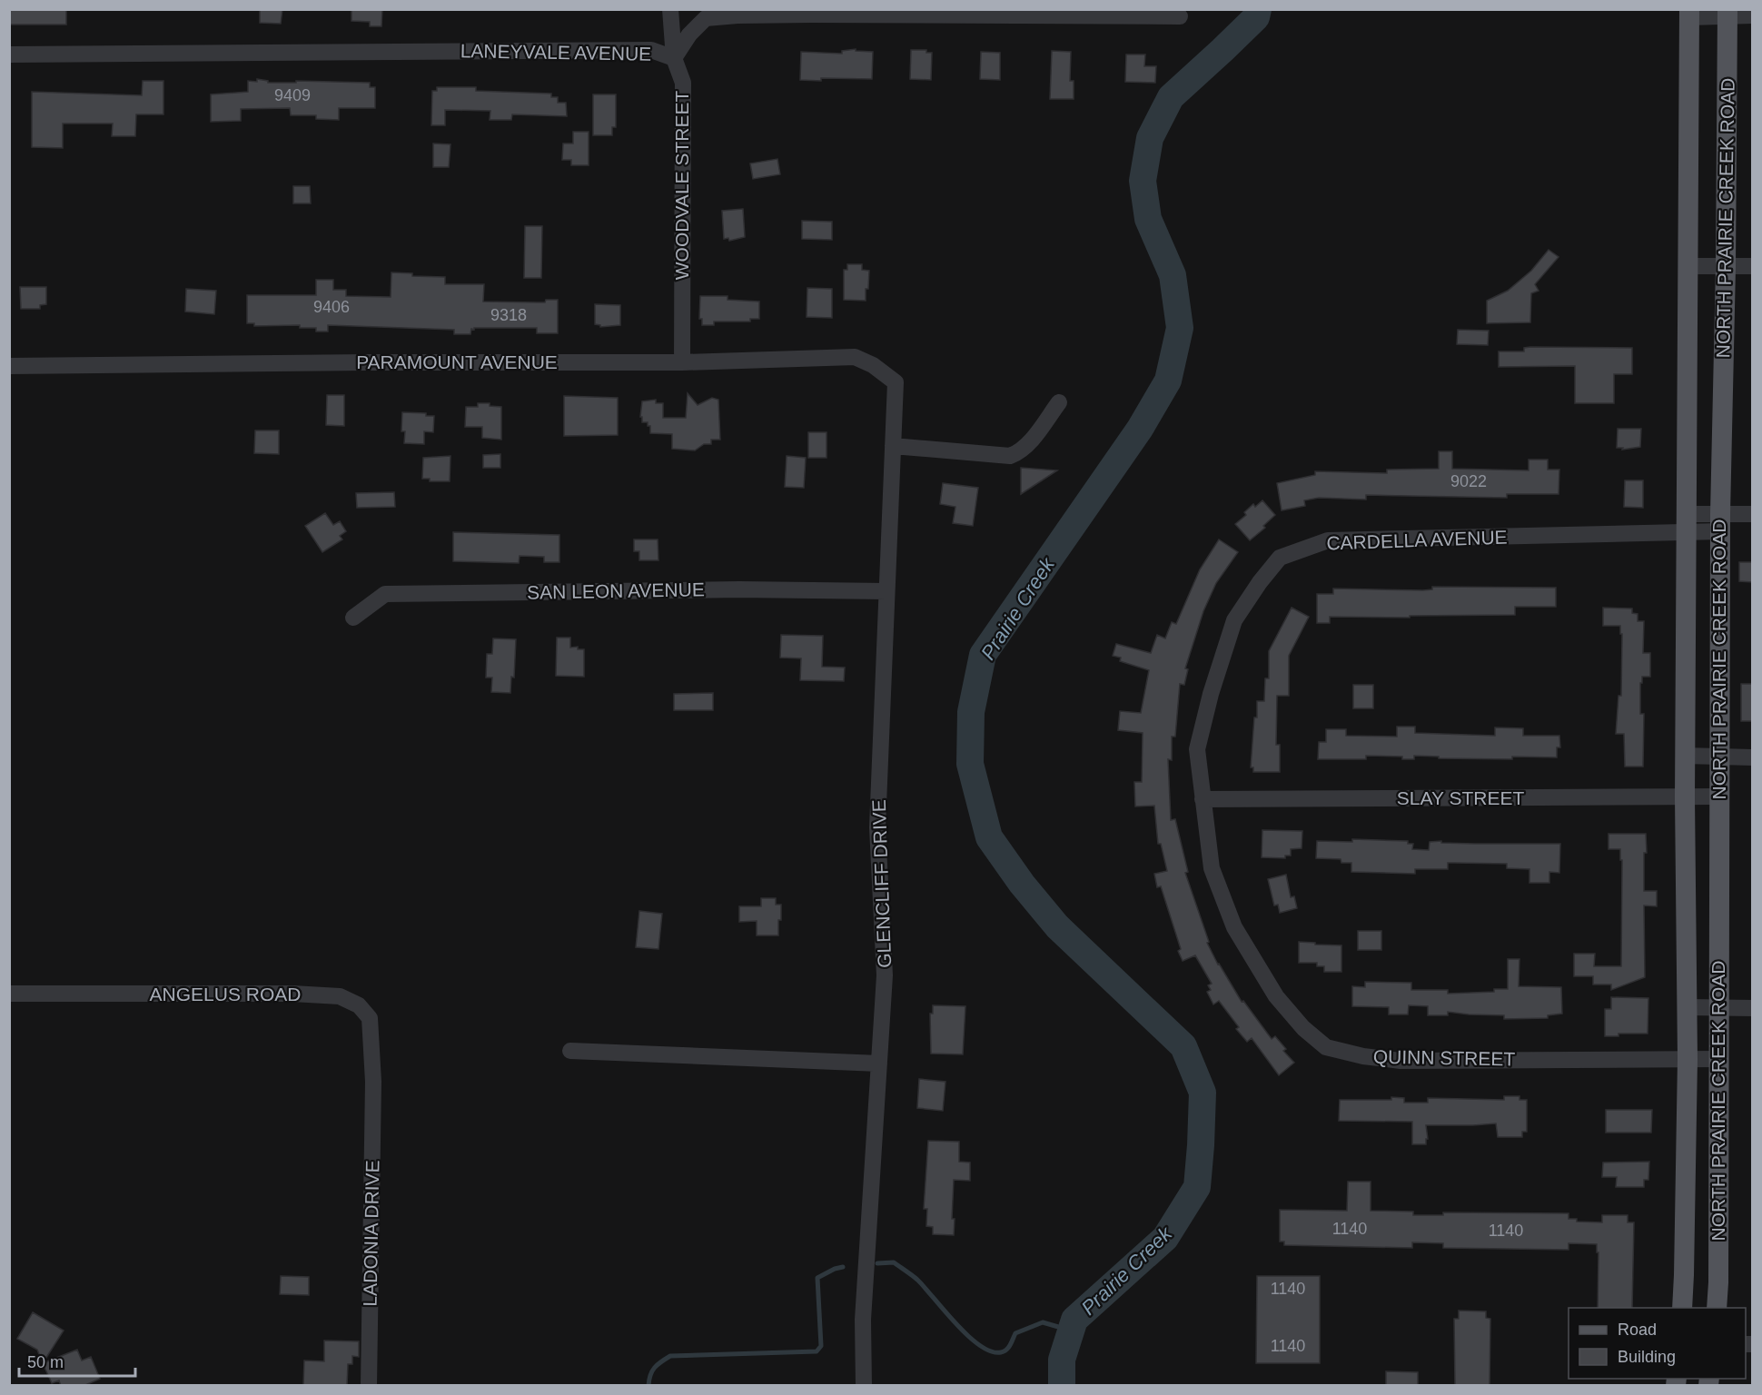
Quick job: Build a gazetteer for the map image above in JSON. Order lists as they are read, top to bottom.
{
  "streets": {
    "main road": ["NORTH PRAIRIE CREEK ROAD"],
    "street": [
      "LANEYVALE AVENUE",
      "WOODVALE STREET",
      "PARAMOUNT AVENUE",
      "CARDELLA AVENUE",
      "SAN LEON AVENUE",
      "SLAY STREET",
      "GLENCLIFF DRIVE",
      "ANGELUS ROAD",
      "QUINN STREET",
      "LADONIA DRIVE"
    ]
  },
  "crossings": [
    ["LANEYVALE AVENUE", "WOODVALE STREET"],
    ["WOODVALE STREET", "PARAMOUNT AVENUE"],
    ["NORTH PRAIRIE CREEK ROAD", "CARDELLA AVENUE"],
    ["NORTH PRAIRIE CREEK ROAD", "SLAY STREET"],
    ["NORTH PRAIRIE CREEK ROAD", "QUINN STREET"],
    ["PARAMOUNT AVENUE", "GLENCLIFF DRIVE"],
    ["CARDELLA AVENUE", "SLAY STREET"],
    ["CARDELLA AVENUE", "QUINN STREET"],
    ["SAN LEON AVENUE", "GLENCLIFF DRIVE"],
    ["SLAY STREET", "QUINN STREET"],
    ["ANGELUS ROAD", "LADONIA DRIVE"]
  ],
  "water": ["Prairie Creek"],
  "house_numbers": [
    "9409",
    "9406",
    "9318",
    "9022",
    "1140",
    "1140",
    "1140",
    "1140"
  ],
  "legend": ["Road", "Building"],
  "scale_bar": "50 m"
}
